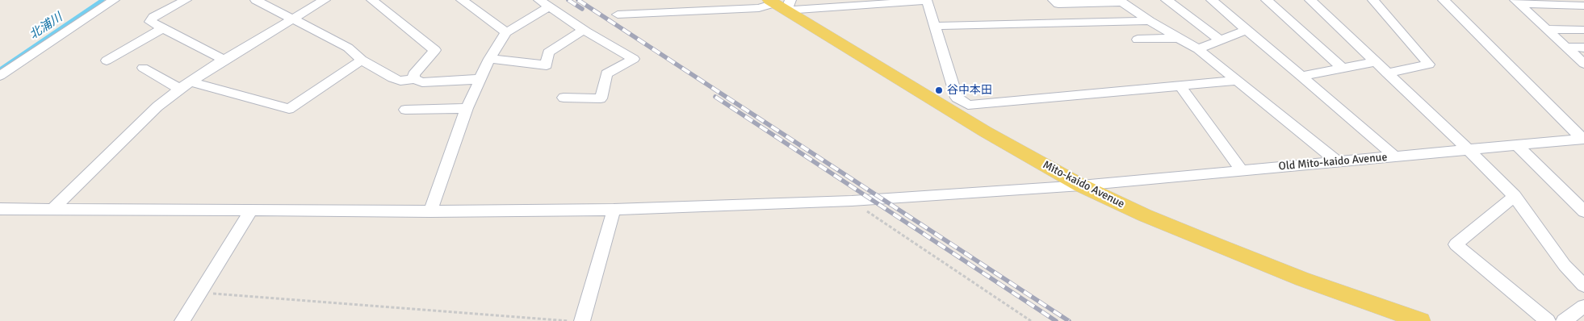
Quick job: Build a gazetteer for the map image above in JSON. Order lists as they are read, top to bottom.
{
  "streets": {
    "main road": ["Mito-kaido Avenue"],
    "street": ["Old Mito-kaido Avenue"]
  },
  "crossings": [
    ["Old Mito-kaido Avenue", "Mito-kaido Avenue"]
  ],
  "water": ["北浦川"],
  "places": ["谷中本田"]
}
